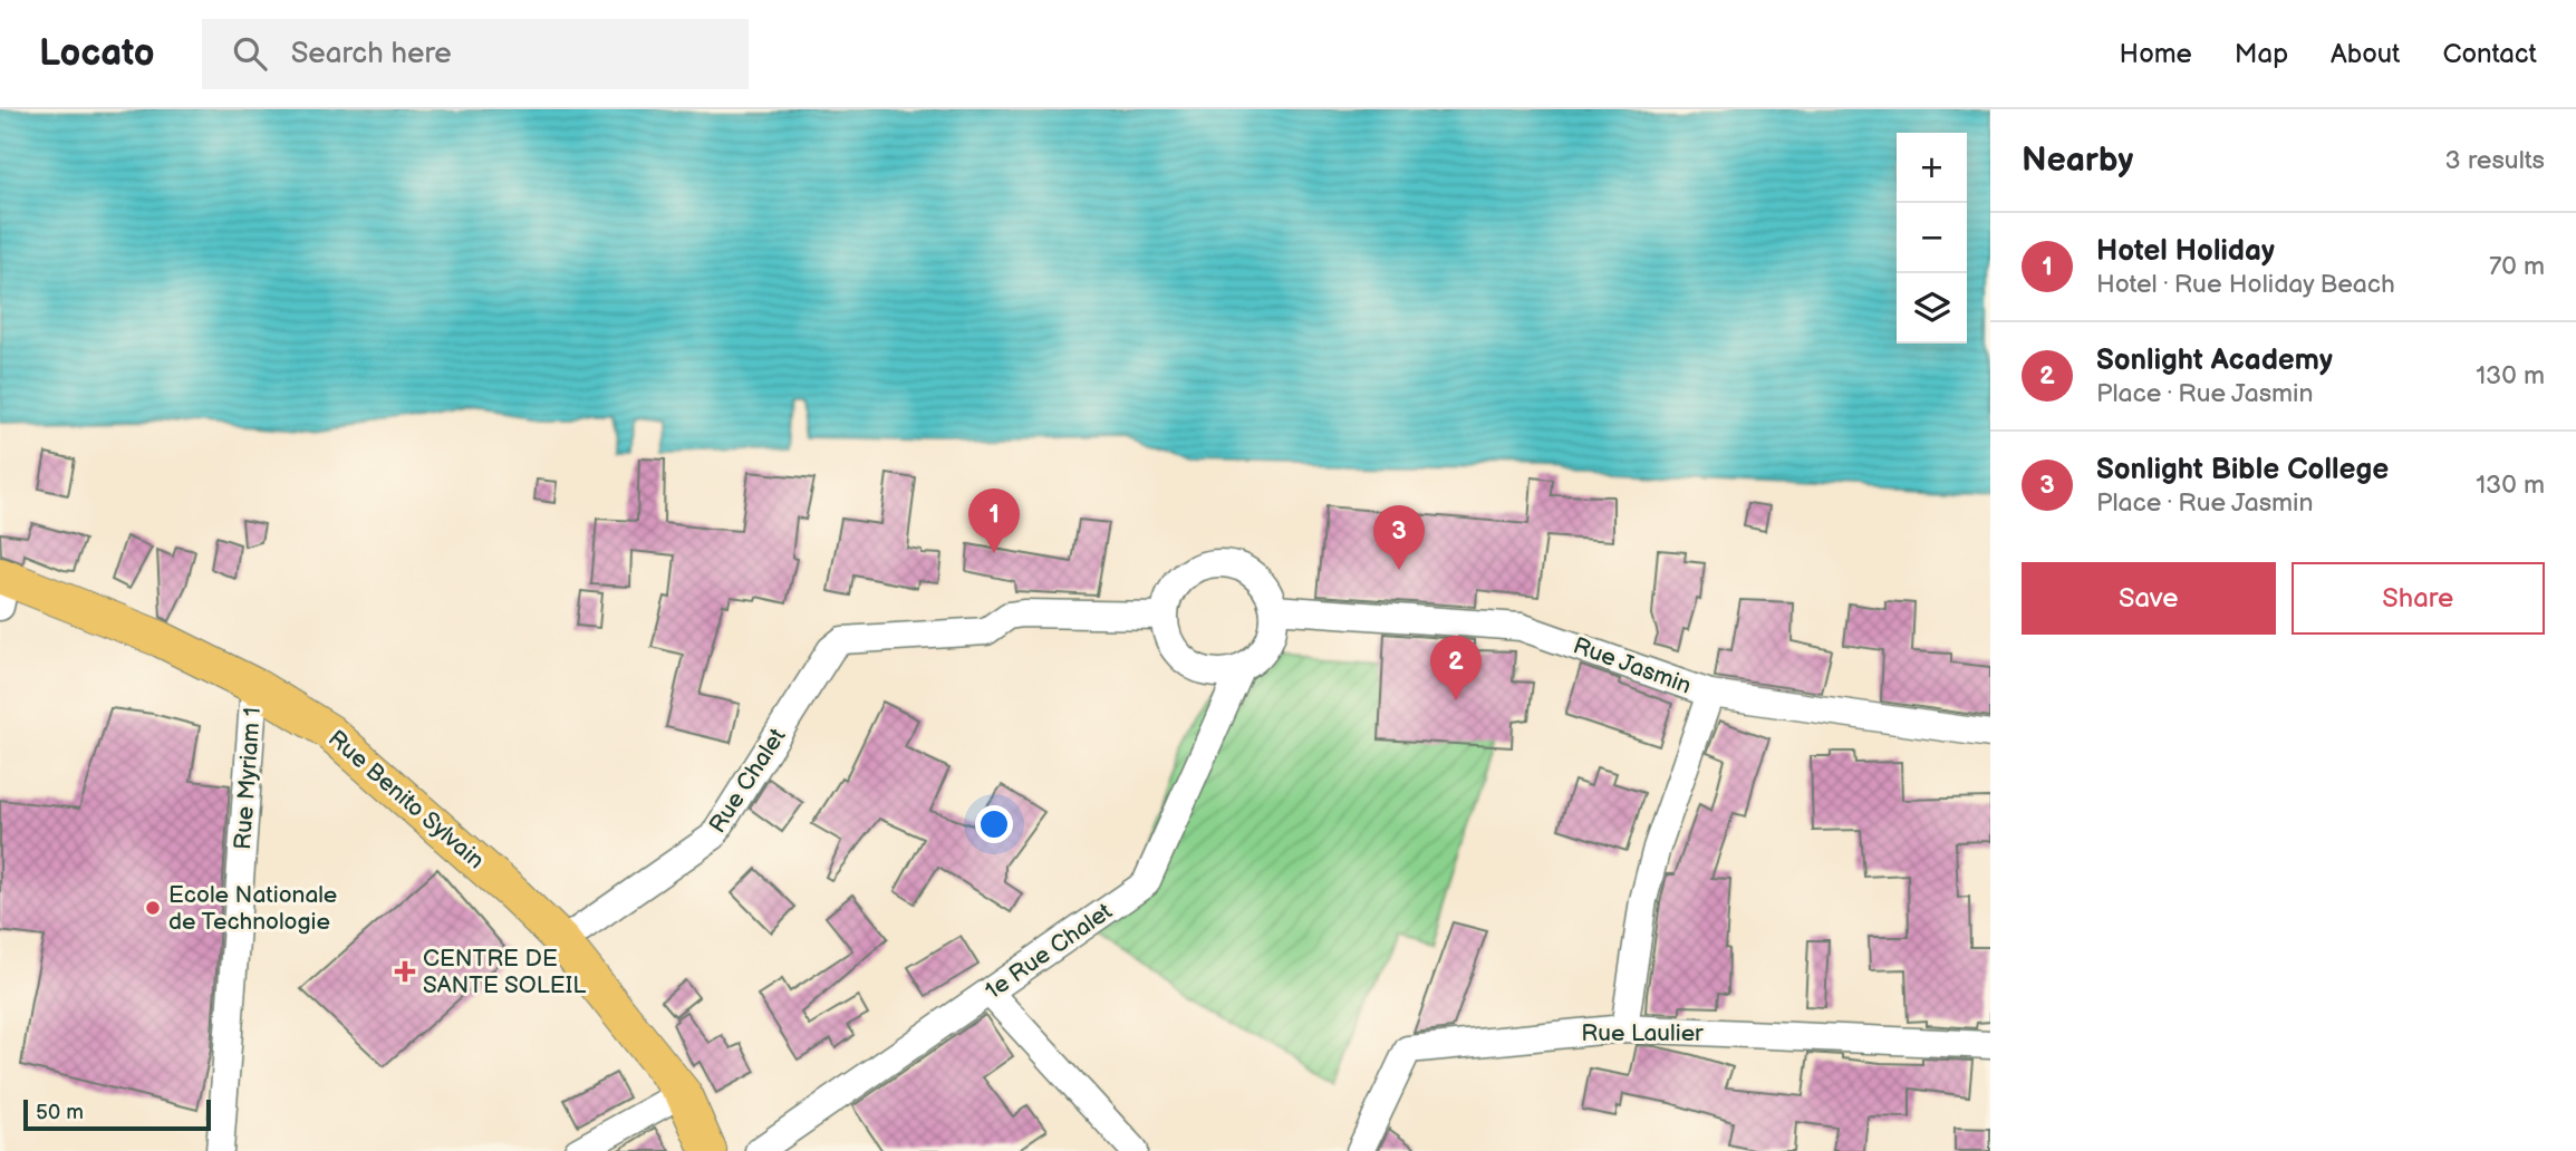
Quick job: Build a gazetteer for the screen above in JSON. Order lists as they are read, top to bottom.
{
  "streets": {
    "main road": ["Rue Benito Sylvain"],
    "street": [
      "Rue Jasmin",
      "Rue Myriam 1",
      "Rue Chalet",
      "1e Rue Chalet",
      "Rue Laulier"
    ]
  },
  "crossings": [
    ["Rue Jasmin", "Rue Chalet"],
    ["Rue Jasmin", "1e Rue Chalet"],
    ["Rue Myriam 1", "Rue Benito Sylvain"],
    ["Rue Chalet", "Rue Benito Sylvain"],
    ["Rue Chalet", "1e Rue Chalet"]
  ],
  "places": {
    "other": ["Ecole Nationale de Technologie"],
    "health": ["CENTRE DE SANTE SOLEIL"]
  },
  "scale_bar": "50 m",
  "page": {
    "header": "Locato",
    "search": "Search here",
    "nav": [
      "Home",
      "Map",
      "About",
      "Contact"
    ],
    "heading": ["Nearby", "3 results"],
    "map_buttons": ["+", "−"],
    "list": [
      {
        "mark": "1",
        "name": "Hotel Holiday",
        "note": "Hotel · Rue Holiday Beach",
        "value": "70 m"
      },
      {
        "mark": "2",
        "name": "Sonlight Academy",
        "note": "Place · Rue Jasmin",
        "value": "130 m"
      },
      {
        "mark": "3",
        "name": "Sonlight Bible College",
        "note": "Place · Rue Jasmin",
        "value": "130 m"
      }
    ],
    "pins": ["1", "3", "2"],
    "buttons": ["Save", "Share"],
    "scale": "50 m"
  }
}
